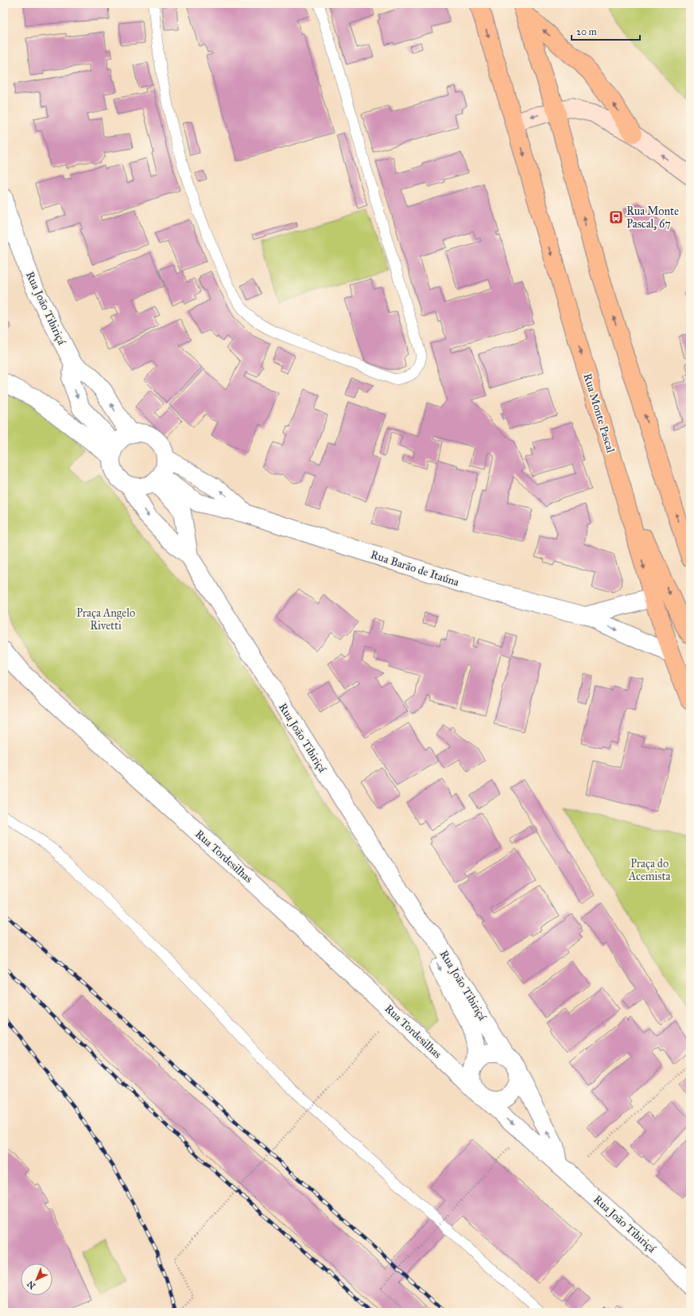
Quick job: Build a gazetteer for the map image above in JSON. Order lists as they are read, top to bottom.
{
  "streets": {
    "main road": ["Rua Monte Pascal"],
    "street": ["Rua João Tibiriçá", "Rua Barão de Itaúna", "Rua Tordesilhas"]
  },
  "crossings": [
    ["Rua João Tibiriçá", "Rua Barão de Itaúna"],
    ["Rua João Tibiriçá", "Rua Tordesilhas"],
    ["Rua Monte Pascal", "Rua Barão de Itaúna"]
  ],
  "parks": ["Praça Angelo Rivetti", "Praça do Acemista"],
  "places": {
    "bus stop": ["Rua Monte Pascal, 67"]
  },
  "scale_bar": "20 m",
  "north": "bottom left"
}
